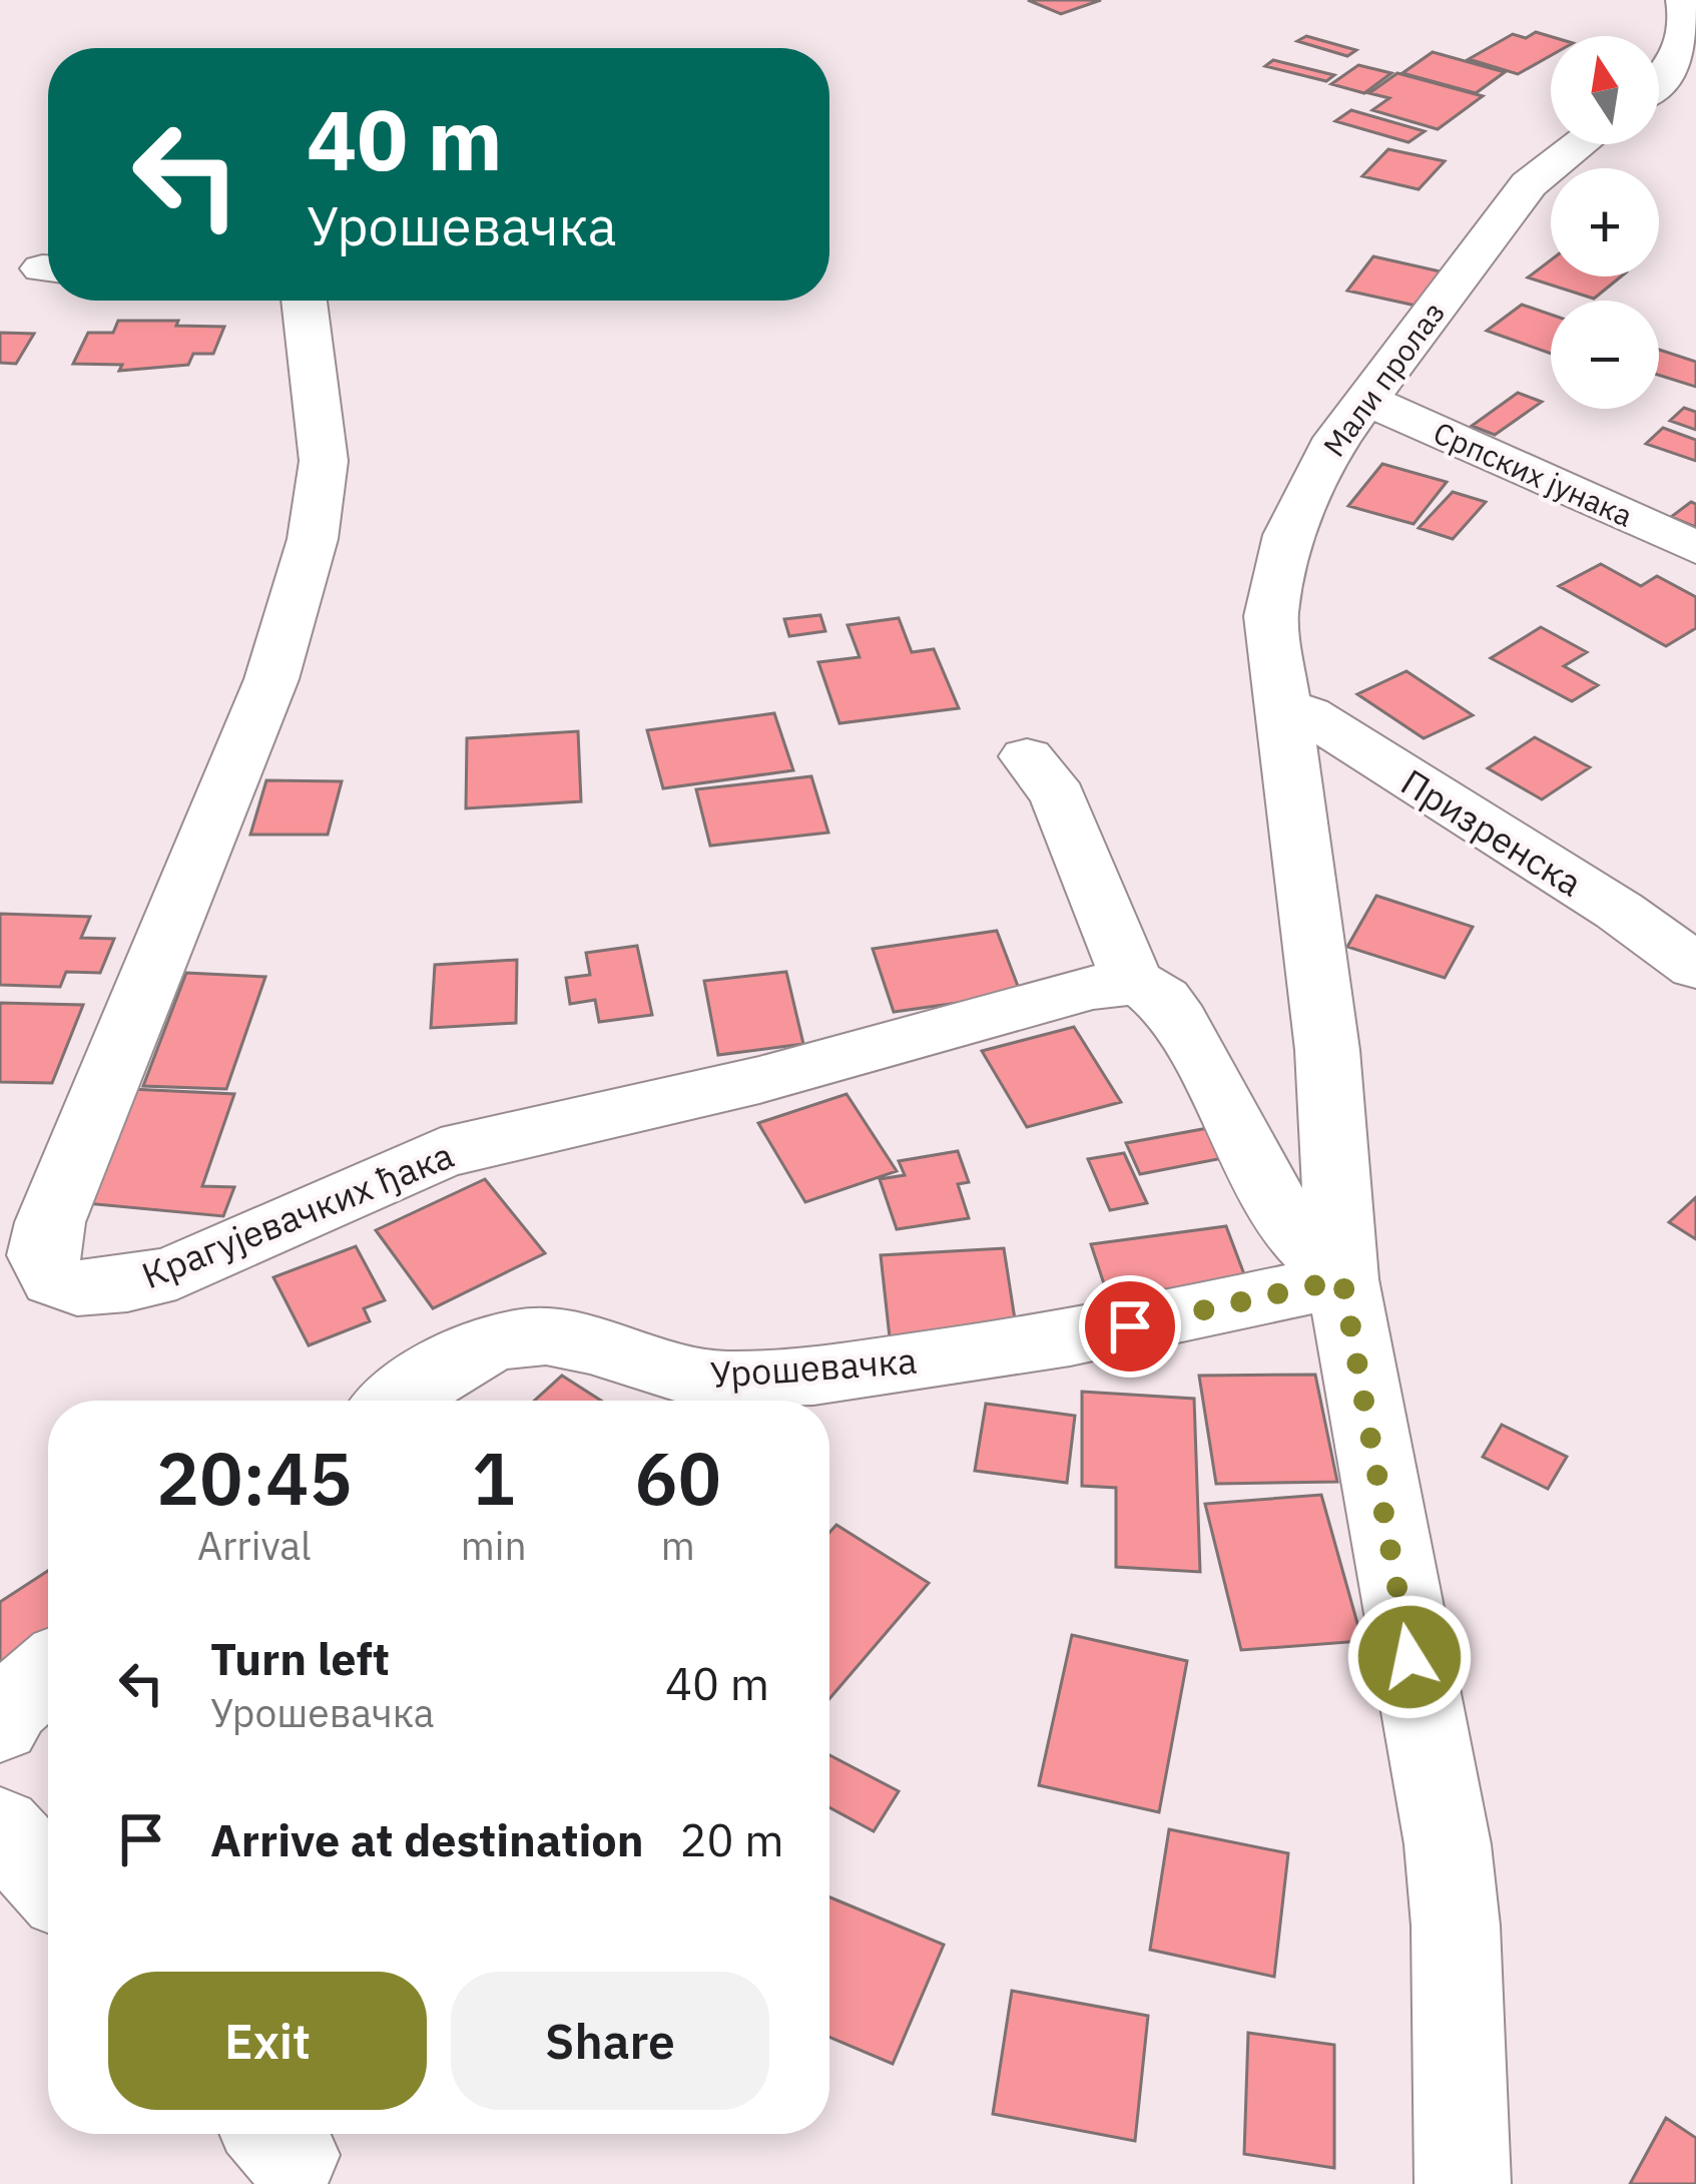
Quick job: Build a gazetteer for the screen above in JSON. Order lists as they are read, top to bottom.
{
  "streets": {
    "street": [
      "Мали пролаз",
      "Српских јунака",
      "Призренска",
      "Крагујевачких ђака",
      "Урошевачка"
    ]
  },
  "crossings": [
    ["Мали пролаз", "Српских јунака"],
    ["Мали пролаз", "Призренска"],
    ["Мали пролаз", "Урошевачка"]
  ],
  "north": "top",
  "page": {
    "map_buttons": ["+", "−"],
    "turn": ["40 m", "Урошевачка"],
    "eta": [
      "20:45",
      "Arrival",
      "1",
      "min",
      "60",
      "m"
    ],
    "list": [
      {
        "name": "Turn left",
        "note": "Урошевачка",
        "value": "40 m"
      },
      {
        "name": "Arrive at destination",
        "value": "20 m"
      }
    ],
    "buttons": ["Exit", "Share"]
  }
}
